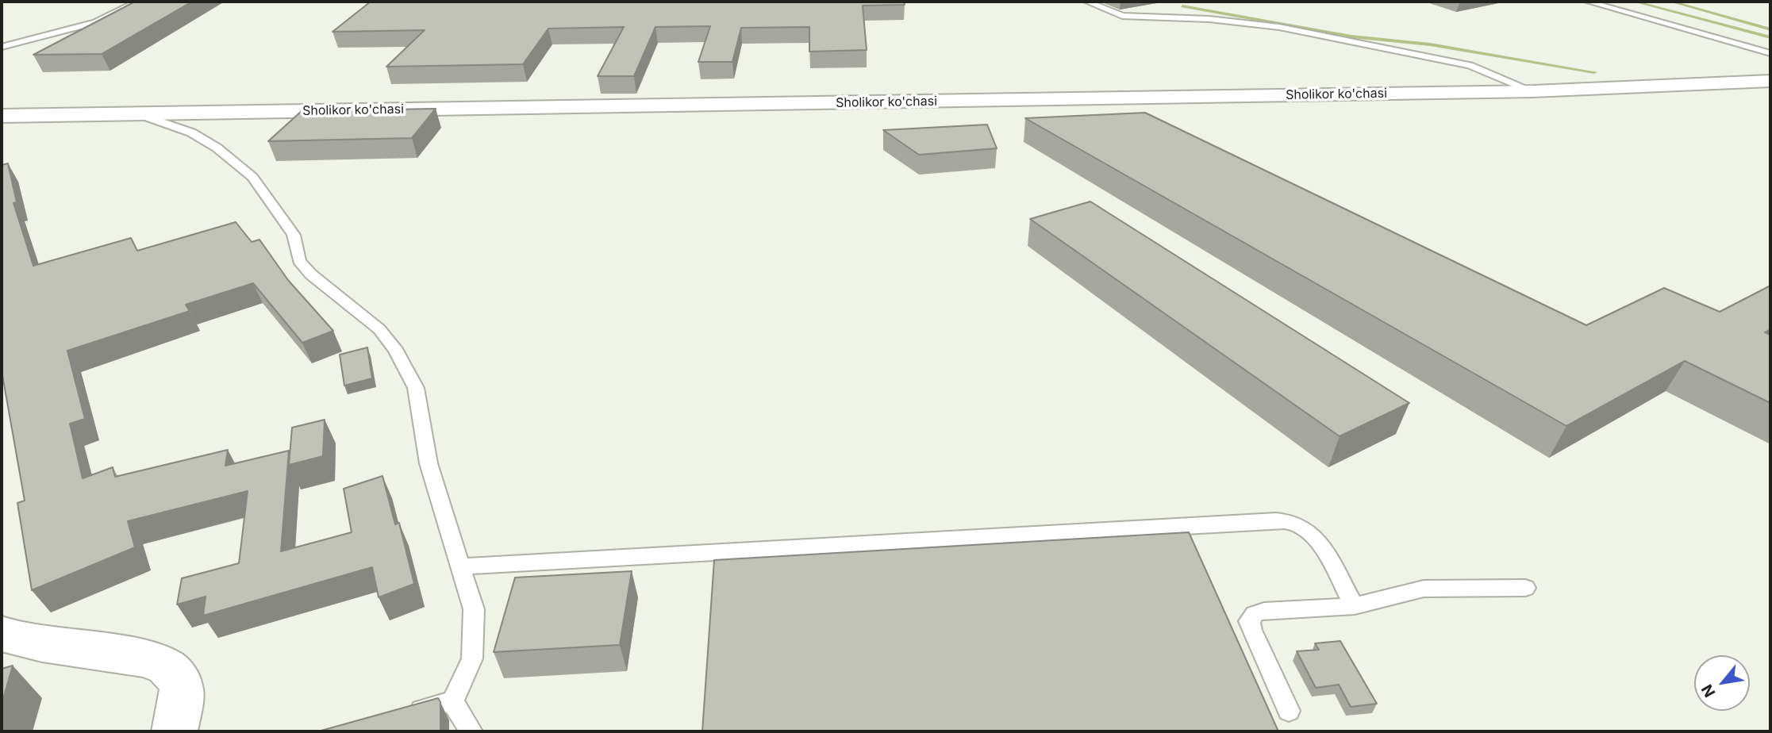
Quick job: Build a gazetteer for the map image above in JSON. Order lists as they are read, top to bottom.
{
  "streets": {
    "street": ["Sholikor ko'chasi"]
  },
  "north": "bottom left"
}
